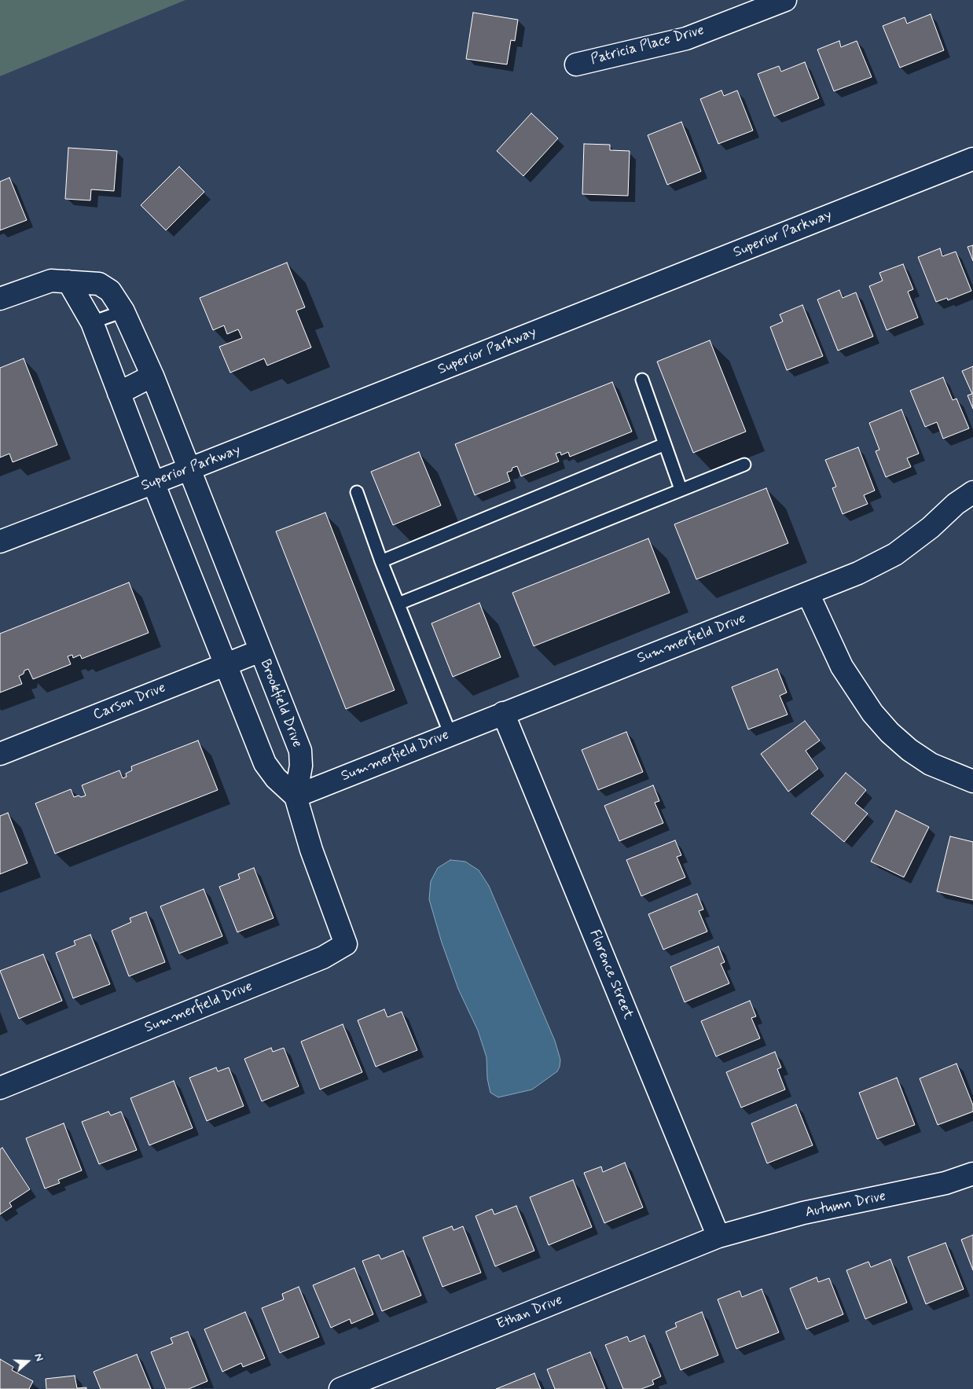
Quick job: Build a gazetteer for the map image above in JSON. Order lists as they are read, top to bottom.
{
  "streets": {
    "street": [
      "Patricia Place Drive",
      "Superior Parkway",
      "Summerfield Drive",
      "Carson Drive",
      "Brookfield Drive",
      "Florence Street",
      "Autumn Drive",
      "Ethan Drive"
    ]
  },
  "crossings": [
    ["Superior Parkway", "Brookfield Drive"],
    ["Summerfield Drive", "Brookfield Drive"],
    ["Summerfield Drive", "Florence Street"],
    ["Carson Drive", "Brookfield Drive"],
    ["Florence Street", "Autumn Drive"],
    ["Florence Street", "Ethan Drive"],
    ["Autumn Drive", "Ethan Drive"]
  ],
  "north": "right"
}
